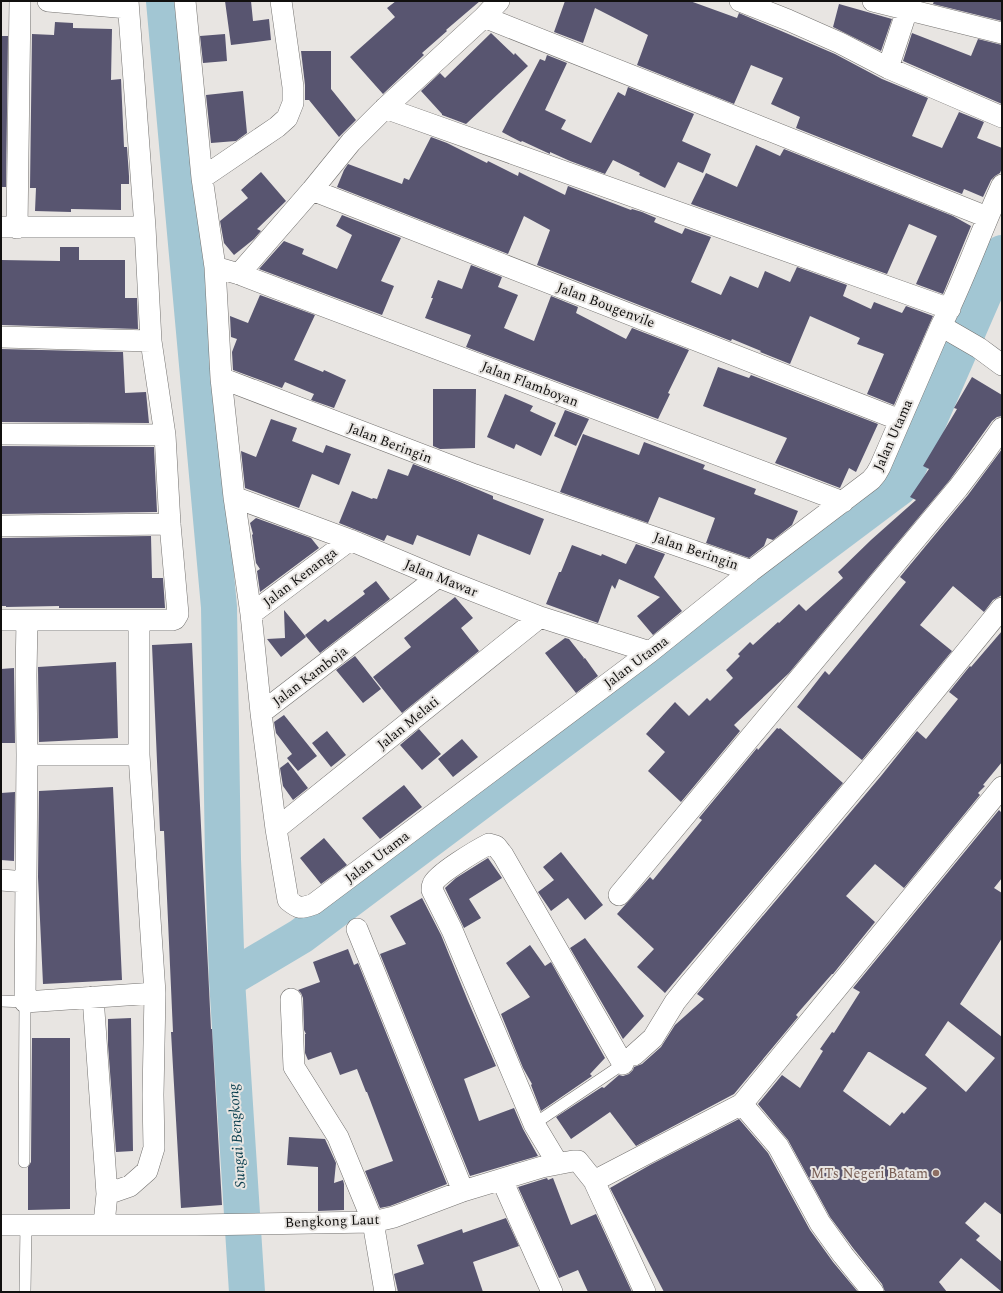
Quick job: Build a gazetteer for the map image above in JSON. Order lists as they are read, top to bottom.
{
  "streets": {
    "street": [
      "Jalan Bougenvile",
      "Jalan Flamboyan",
      "Jalan Utama",
      "Jalan Beringin",
      "Jalan Kenanga",
      "Jalan Mawar",
      "Jalan Kamboja",
      "Jalan Melati",
      "Bengkong Laut"
    ]
  },
  "crossings": [
    ["Jalan Bougenvile", "Jalan Utama"],
    ["Jalan Flamboyan", "Jalan Utama"],
    ["Jalan Utama", "Jalan Beringin"],
    ["Jalan Utama", "Jalan Mawar"],
    ["Jalan Utama", "Jalan Kamboja"],
    ["Jalan Utama", "Jalan Melati"],
    ["Jalan Beringin", "Jalan Kamboja"],
    ["Jalan Kenanga", "Jalan Mawar"],
    ["Jalan Kenanga", "Jalan Kamboja"],
    ["Jalan Mawar", "Jalan Kamboja"],
    ["Jalan Mawar", "Jalan Melati"]
  ],
  "water": ["Sungai Bengkong"],
  "places": ["MTs Negeri Batam"]
}
